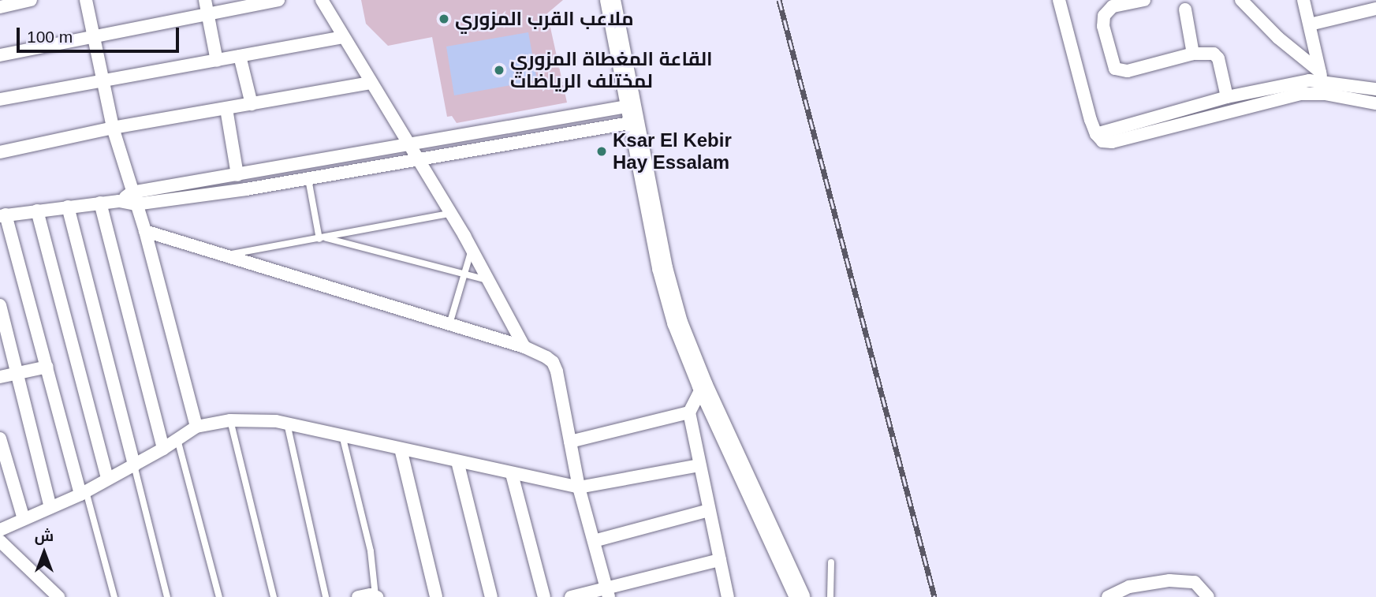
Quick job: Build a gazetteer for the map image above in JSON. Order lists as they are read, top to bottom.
{
  "places": ["ملاعب القرب المزوري", "القاعة المغطاة المزوري لمختلف الرياضات", "Ksar El Kebir Hay Essalam"],
  "scale_bar": "100 m",
  "north": "top"
}
